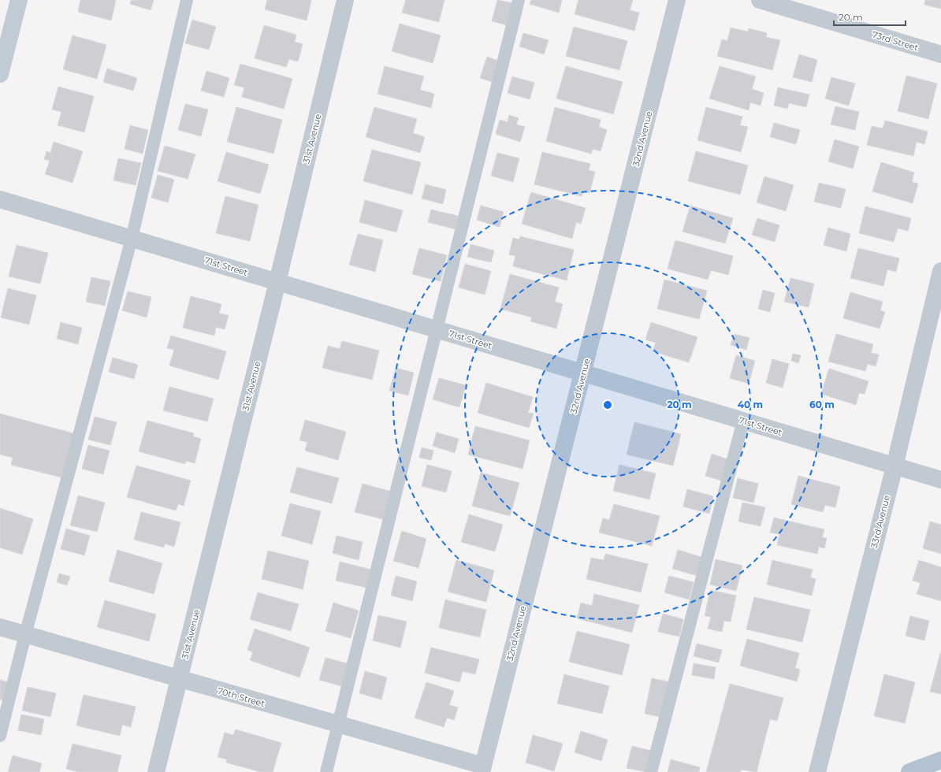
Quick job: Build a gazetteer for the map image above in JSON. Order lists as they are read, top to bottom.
{
  "streets": {
    "street": [
      "73rd Street",
      "31st Avenue",
      "32nd Avenue",
      "71st Street",
      "33rd Avenue",
      "70th Street"
    ]
  },
  "crossings": [
    ["31st Avenue", "71st Street"],
    ["31st Avenue", "70th Street"],
    ["32nd Avenue", "71st Street"],
    ["32nd Avenue", "70th Street"],
    ["71st Street", "33rd Avenue"]
  ],
  "scale_bar": "20 m",
  "rings": ["20 m", "40 m", "60 m"]
}
